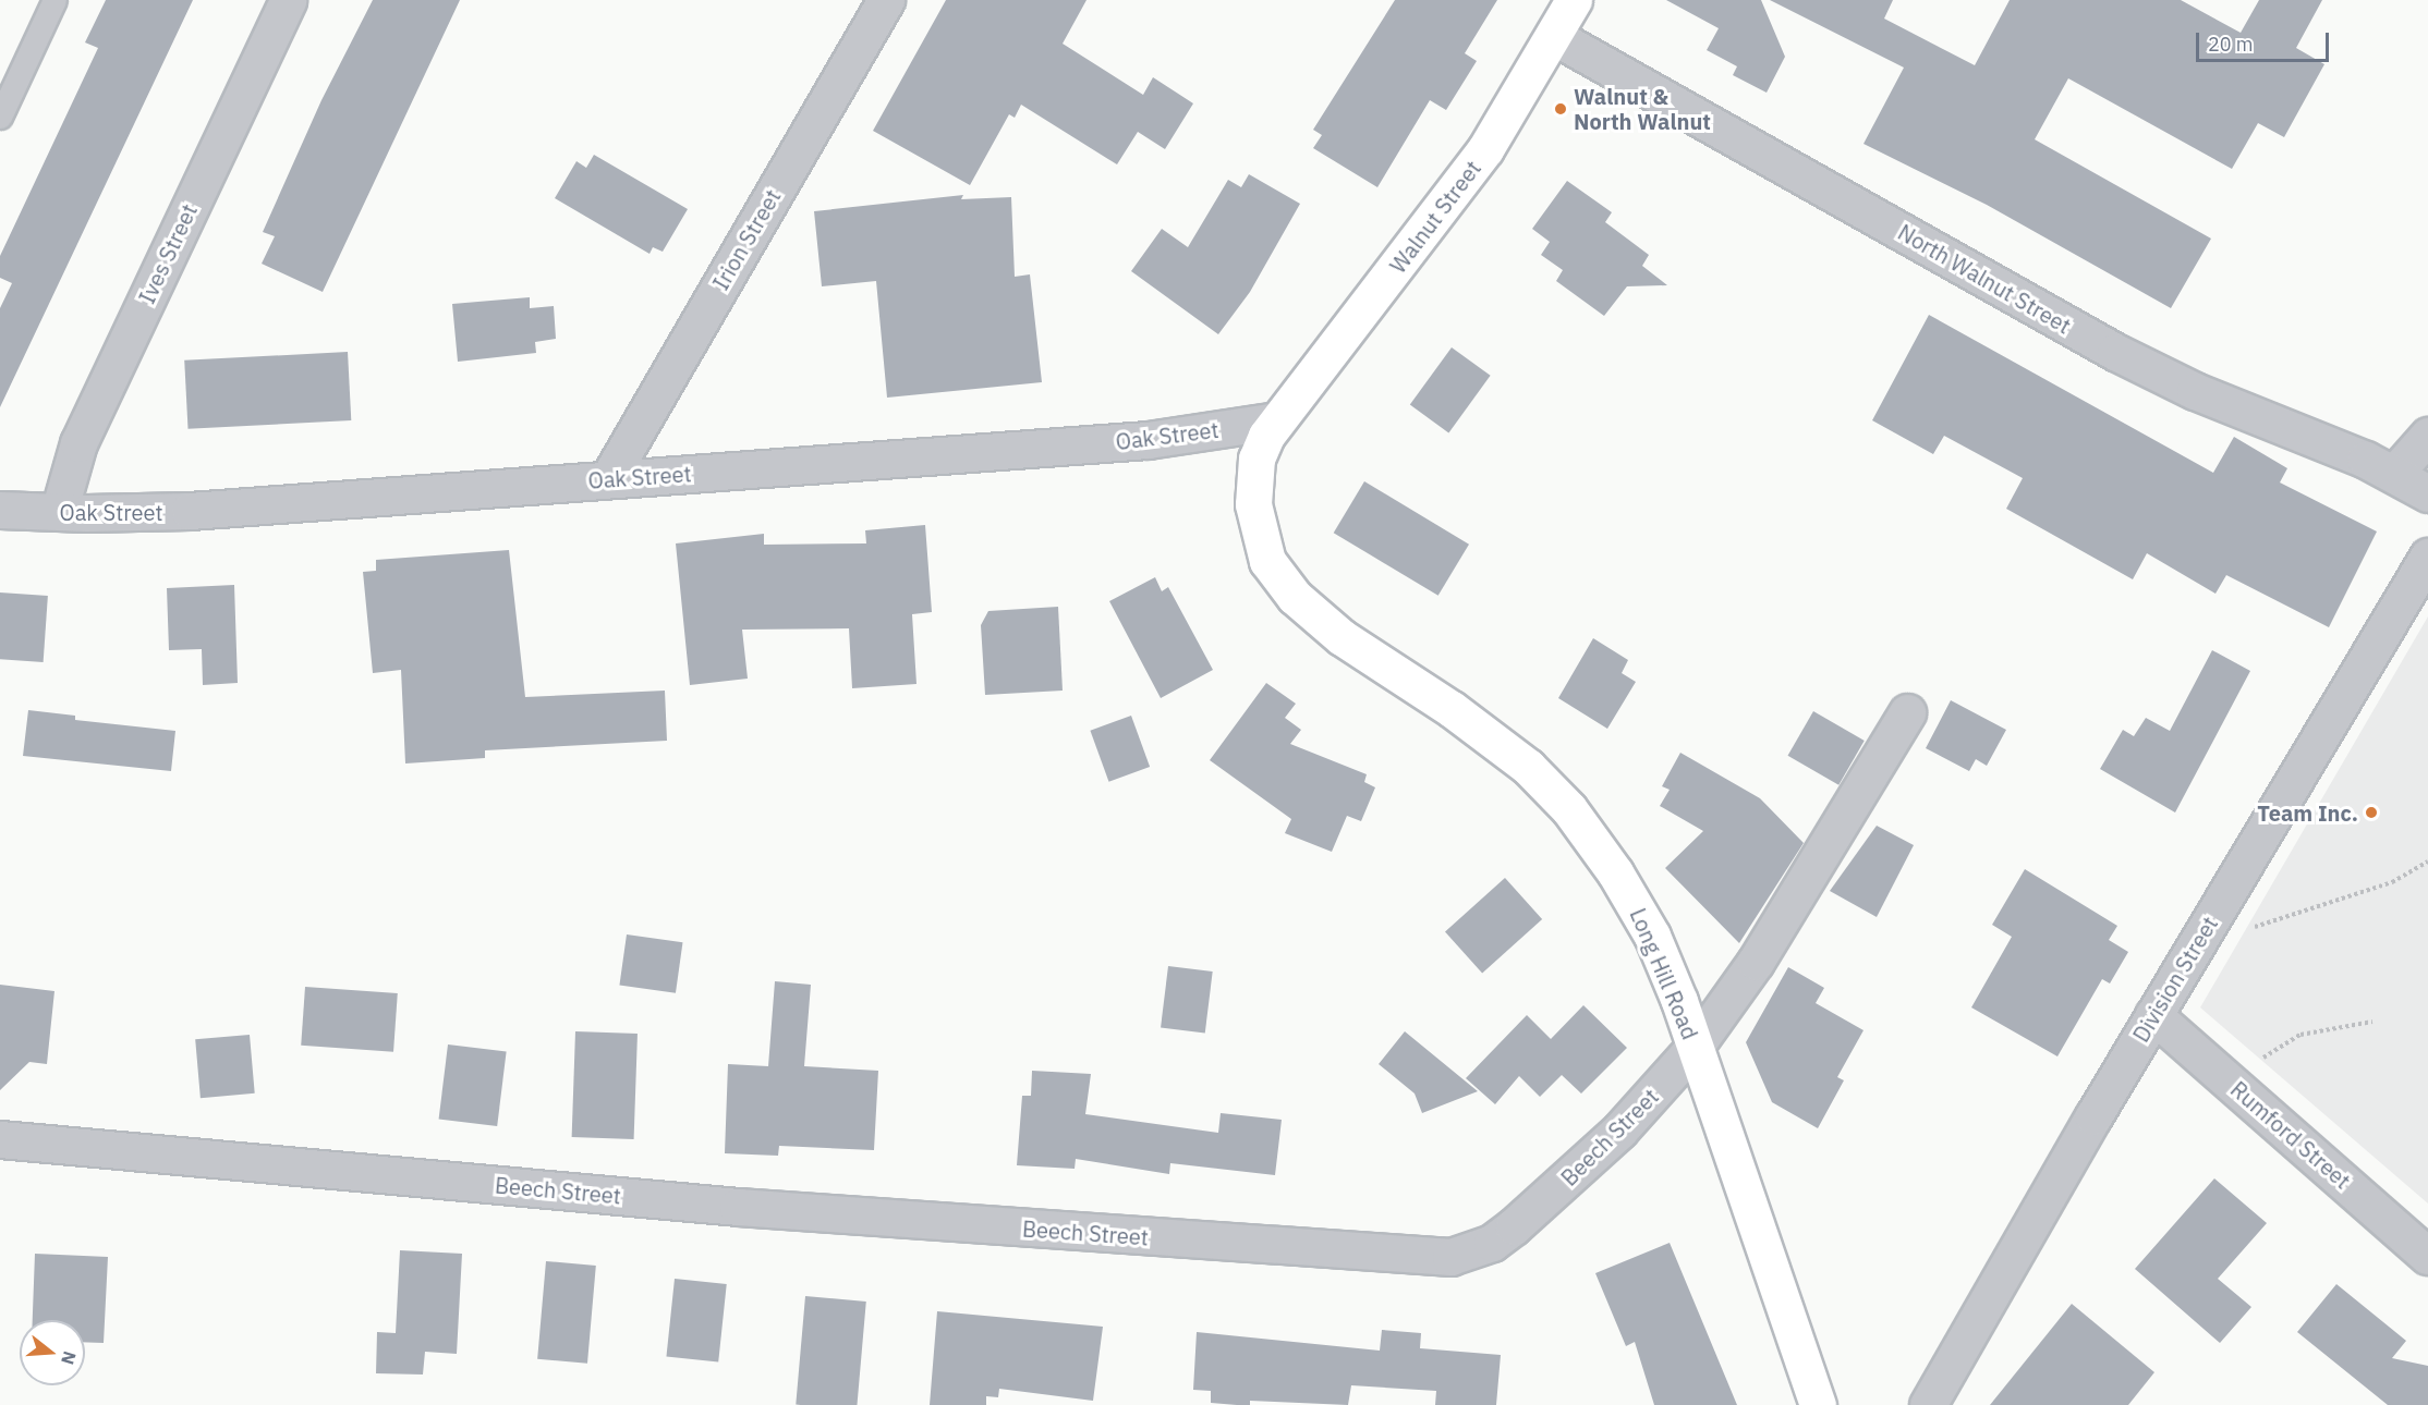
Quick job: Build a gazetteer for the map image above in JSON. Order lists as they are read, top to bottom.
{
  "streets": {
    "main road": ["Walnut Street", "Long Hill Road"],
    "street": [
      "Irion Street",
      "Ives Street",
      "North Walnut Street",
      "Oak Street",
      "Division Street",
      "Rumford Street",
      "Beech Street"
    ]
  },
  "crossings": [
    ["Walnut Street", "North Walnut Street"],
    ["Walnut Street", "Oak Street"],
    ["Walnut Street", "Long Hill Road"],
    ["Irion Street", "Oak Street"],
    ["Ives Street", "Oak Street"],
    ["Oak Street", "Long Hill Road"],
    ["Long Hill Road", "Beech Street"],
    ["Division Street", "Rumford Street"]
  ],
  "places": ["Walnut & North Walnut", "Team Inc."],
  "scale_bar": "20 m",
  "north": "right"
}
